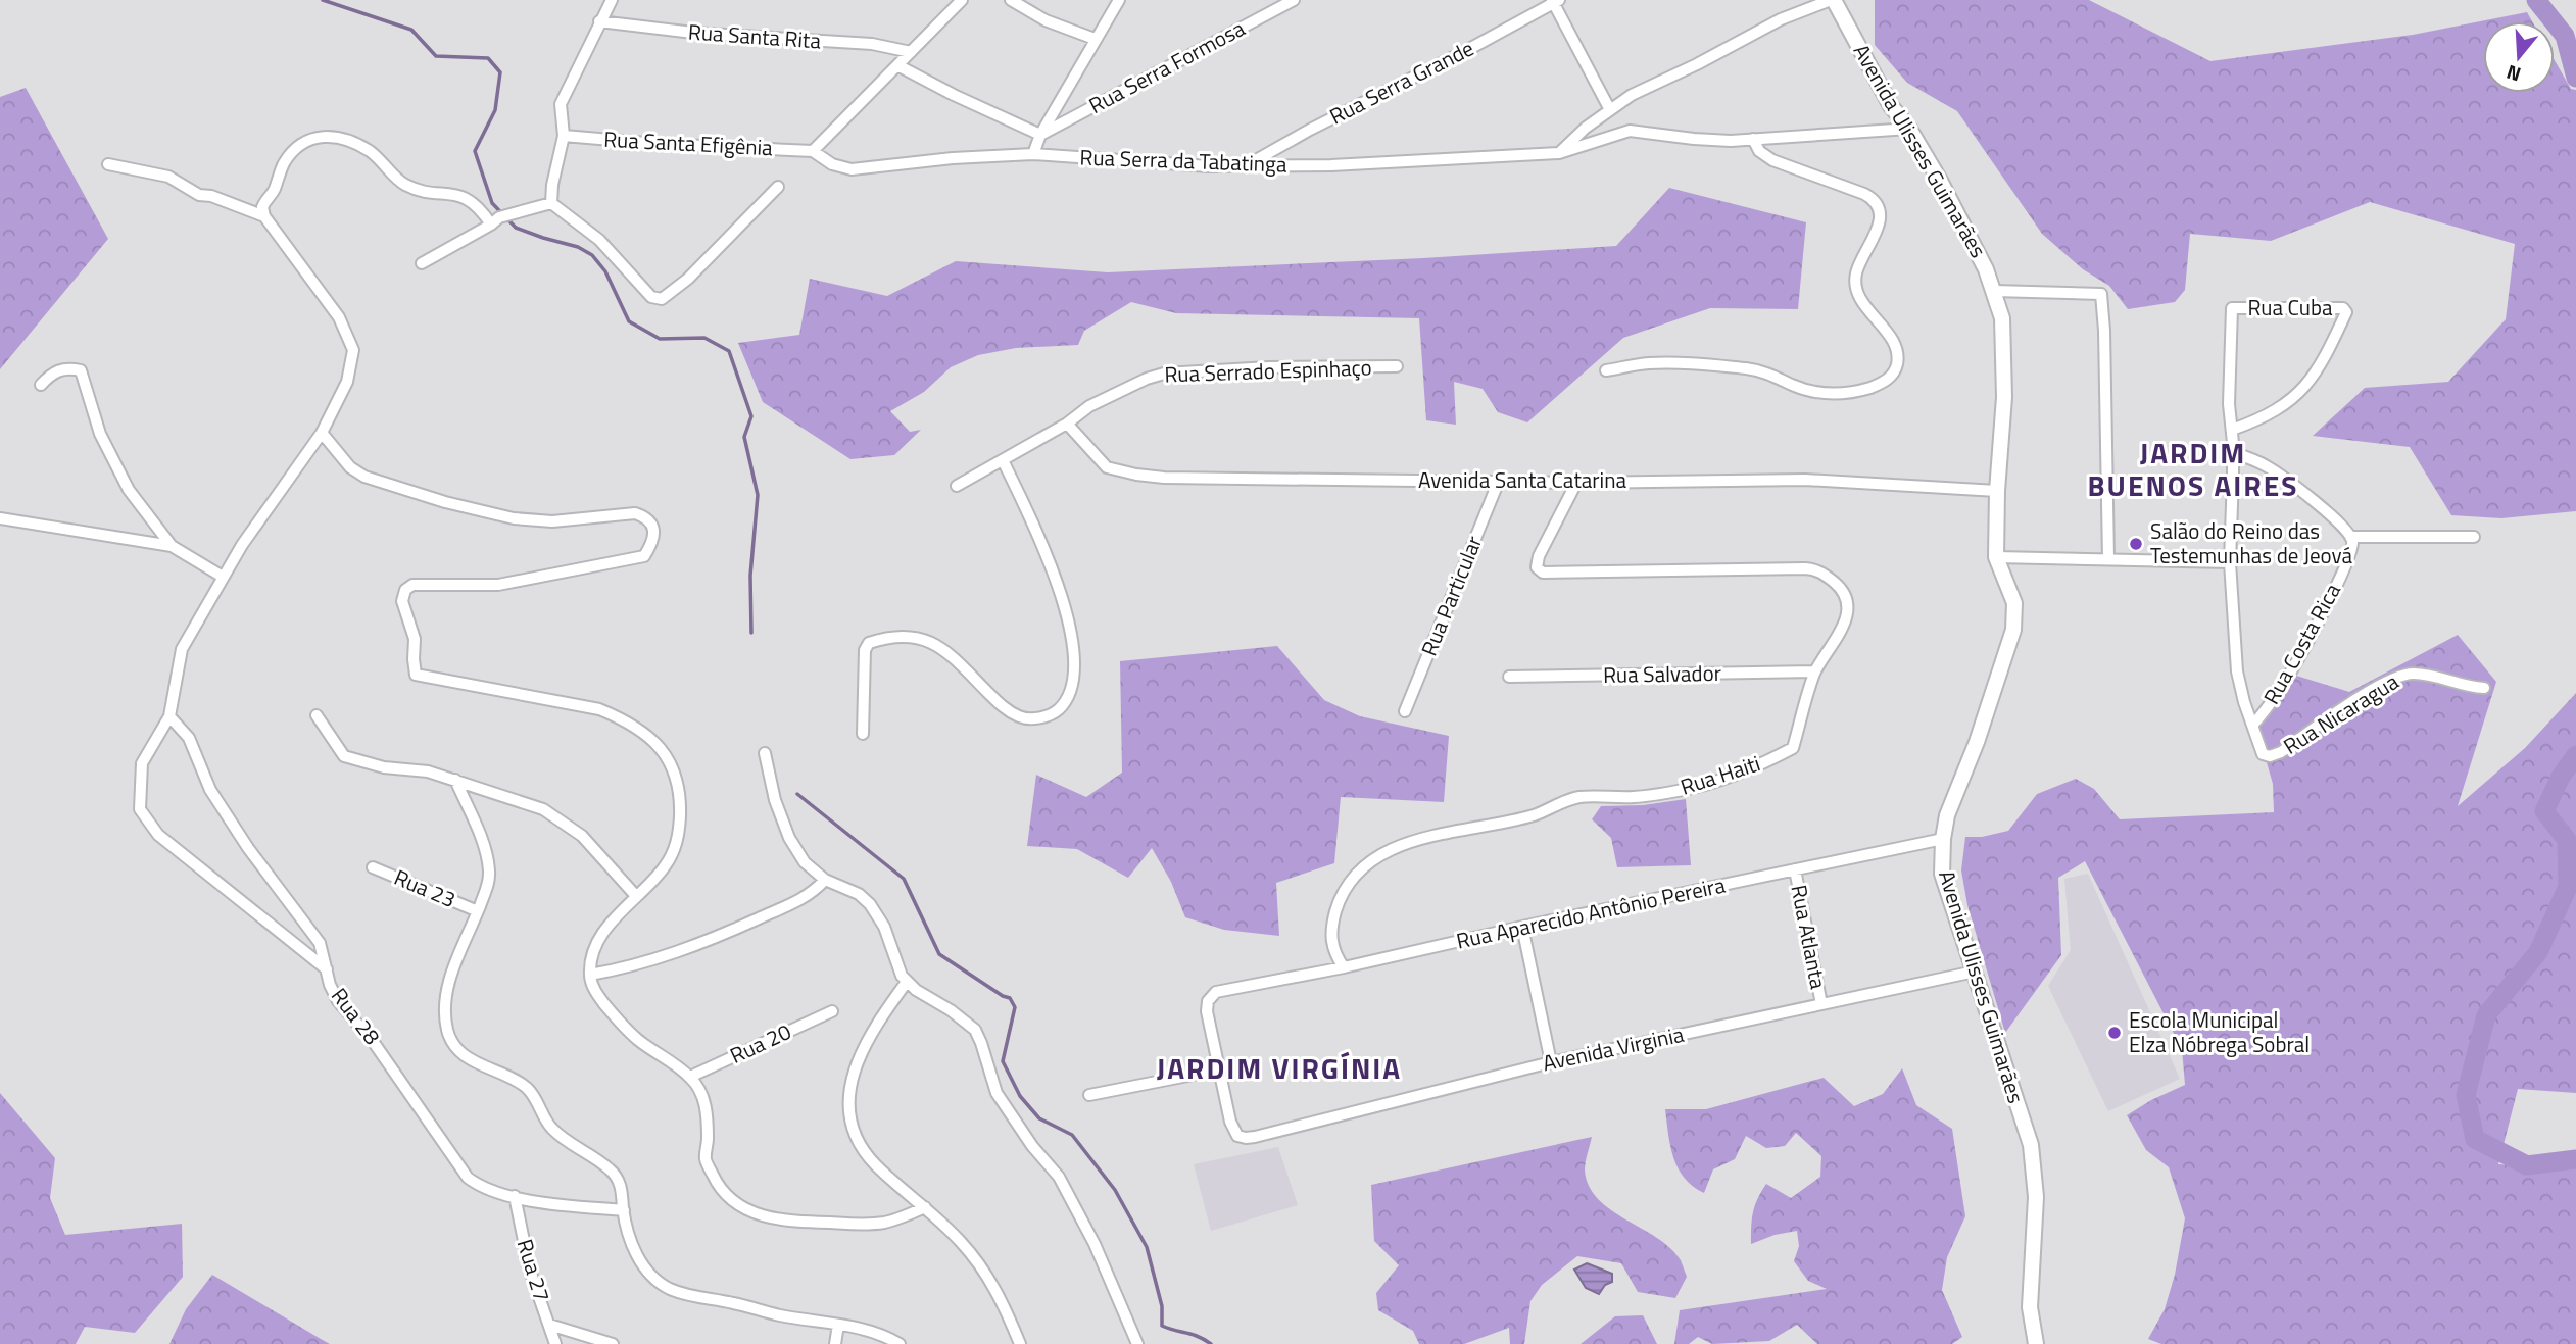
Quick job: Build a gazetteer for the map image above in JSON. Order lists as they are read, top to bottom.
{
  "streets": {
    "main road": ["Avenida Ulisses Guimarães"],
    "street": [
      "Rua Santa Rita",
      "Rua Serra Formosa",
      "Rua Serra Grande",
      "Rua Santa Efigênia",
      "Rua Serra da Tabatinga",
      "Rua Cuba",
      "Rua Serrado Espinhaço",
      "Avenida Santa Catarina",
      "Rua Particular",
      "Rua Costa Rica",
      "Rua Salvador",
      "Rua Nicaragua",
      "Rua Haiti",
      "Rua 23",
      "Rua Aparecido Antônio Pereira",
      "Rua Atlanta",
      "Rua 28",
      "Rua 20",
      "Avenida Virginia",
      "Rua 27"
    ]
  },
  "crossings": [
    ["Rua Serra Grande", "Rua Serra da Tabatinga"],
    ["Rua Santa Efigênia", "Rua Serra da Tabatinga"],
    ["Avenida Ulisses Guimarães", "Rua Serra da Tabatinga"],
    ["Avenida Ulisses Guimarães", "Avenida Santa Catarina"],
    ["Avenida Ulisses Guimarães", "Rua Aparecido Antônio Pereira"],
    ["Avenida Ulisses Guimarães", "Avenida Virginia"],
    ["Rua Cuba", "Rua Nicaragua"],
    ["Rua Serrado Espinhaço", "Avenida Santa Catarina"],
    ["Avenida Santa Catarina", "Rua Particular"],
    ["Avenida Santa Catarina", "Rua Haiti"],
    ["Rua Costa Rica", "Rua Nicaragua"],
    ["Rua Salvador", "Rua Haiti"],
    ["Rua Haiti", "Rua Aparecido Antônio Pereira"],
    ["Rua Aparecido Antônio Pereira", "Rua Atlanta"],
    ["Rua Aparecido Antônio Pereira", "Avenida Virginia"],
    ["Rua Atlanta", "Avenida Virginia"],
    ["Rua 28", "Rua 27"]
  ],
  "districts": ["JARDIM BUENOS AIRES", "JARDIM VIRGÍNIA"],
  "places": ["Salão do Reino das Testemunhas de Jeová", "Escola Municipal Elza Nóbrega Sobral"],
  "north": "bottom"
}
